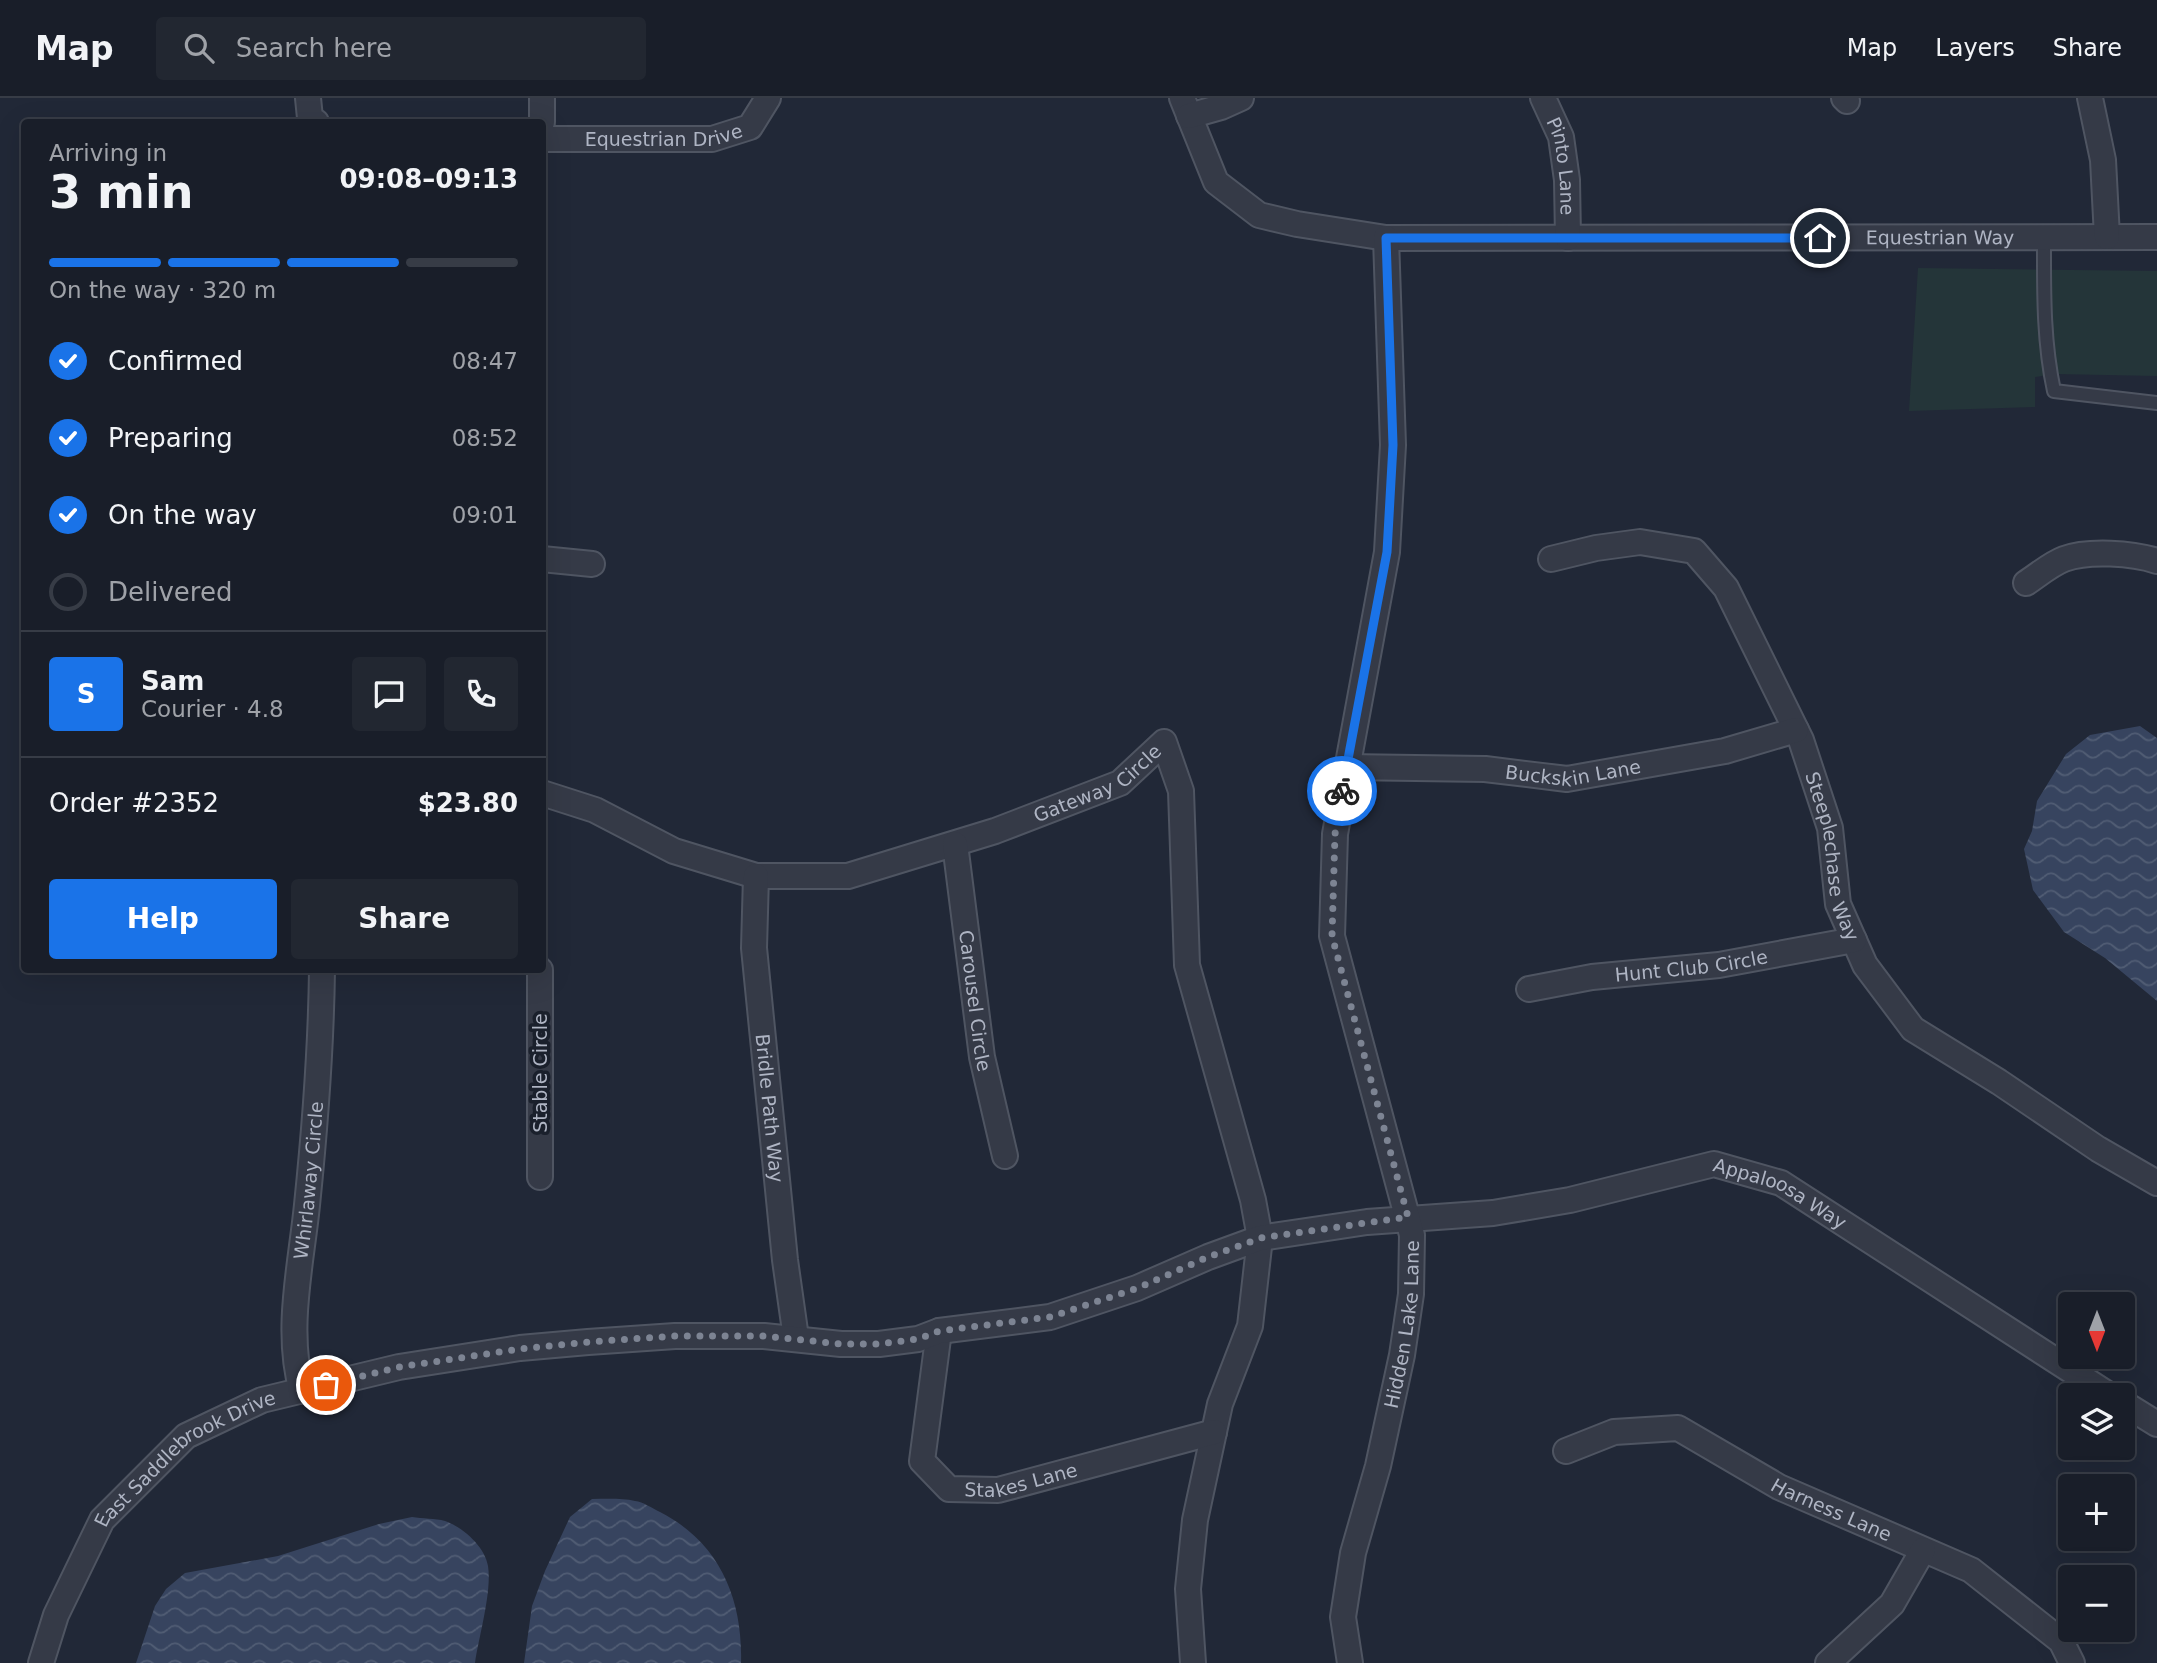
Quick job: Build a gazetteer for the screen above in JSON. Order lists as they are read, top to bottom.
{
  "streets": {
    "street": [
      "Equestrian Drive",
      "Pinto Lane",
      "Equestrian Way",
      "Buckskin Lane",
      "Gateway Circle",
      "Steeplechase Way",
      "Hunt Club Circle",
      "Carousel Circle",
      "Stable Circle",
      "Bridle Path Way",
      "Whirlaway Circle",
      "Appaloosa Way",
      "Hidden Lake Lane",
      "East Saddlebrook Drive",
      "Stakes Lane",
      "Harness Lane"
    ]
  },
  "crossings": [
    ["Pinto Lane", "Equestrian Way"],
    ["Equestrian Way", "Hidden Lake Lane"],
    ["Buckskin Lane", "Steeplechase Way"],
    ["Buckskin Lane", "Hidden Lake Lane"],
    ["Gateway Circle", "Carousel Circle"],
    ["Gateway Circle", "Bridle Path Way"],
    ["Gateway Circle", "East Saddlebrook Drive"],
    ["Steeplechase Way", "Hunt Club Circle"],
    ["Bridle Path Way", "East Saddlebrook Drive"],
    ["Whirlaway Circle", "East Saddlebrook Drive"],
    ["Appaloosa Way", "Hidden Lake Lane"],
    ["Appaloosa Way", "East Saddlebrook Drive"],
    ["Hidden Lake Lane", "East Saddlebrook Drive"],
    ["East Saddlebrook Drive", "Stakes Lane"]
  ],
  "north": "bottom",
  "page": {
    "header": "Map",
    "search": "Search here",
    "nav": ["Map", "Layers", "Share"],
    "heading": ["3 min", "Arriving in", "09:08–09:13"],
    "panel": [
      "Sam",
      "Courier · 4.8",
      "Order #2352",
      "$23.80"
    ],
    "bar": "On the way · 320 m",
    "list": [
      ["Confirmed", "08:47"],
      ["Preparing", "08:52"],
      ["On the way", "09:01"],
      "Delivered"
    ],
    "round": "S",
    "buttons": ["Help", "Share"],
    "map_buttons": ["+", "−"]
  }
}
